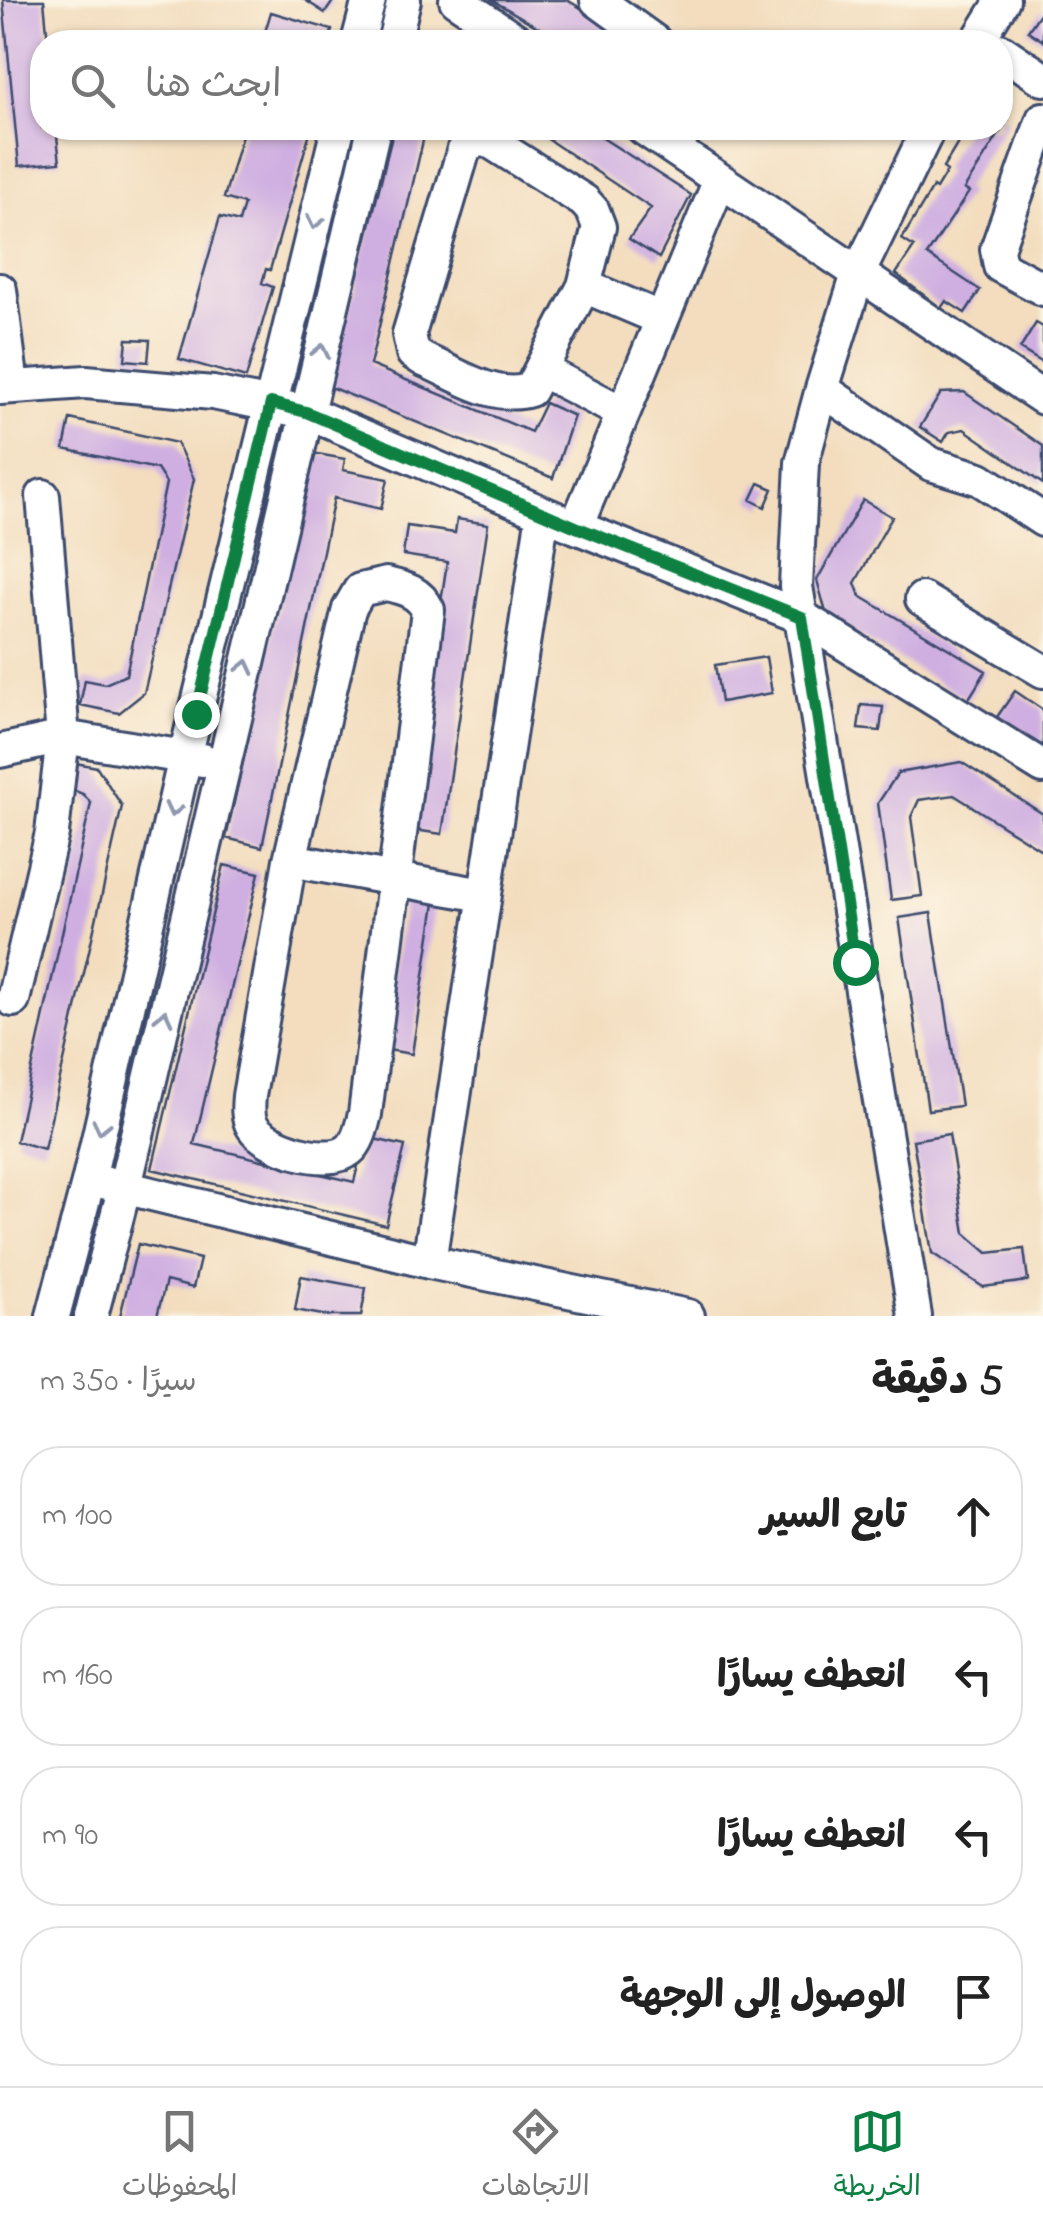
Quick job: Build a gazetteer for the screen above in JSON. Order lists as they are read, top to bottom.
{
  "page": {
    "search": "ابحث هنا",
    "heading": ["5 دقيقة", "سيرًا · 350 m"],
    "list": [
      ["تابع السير", "100 m"],
      ["انعطف يسارًا", "160 m"],
      ["انعطف يسارًا", "90 m"],
      "الوصول إلى الوجهة"
    ],
    "nav": ["الخريطة", "الاتجاهات", "المحفوظات"]
  }
}
